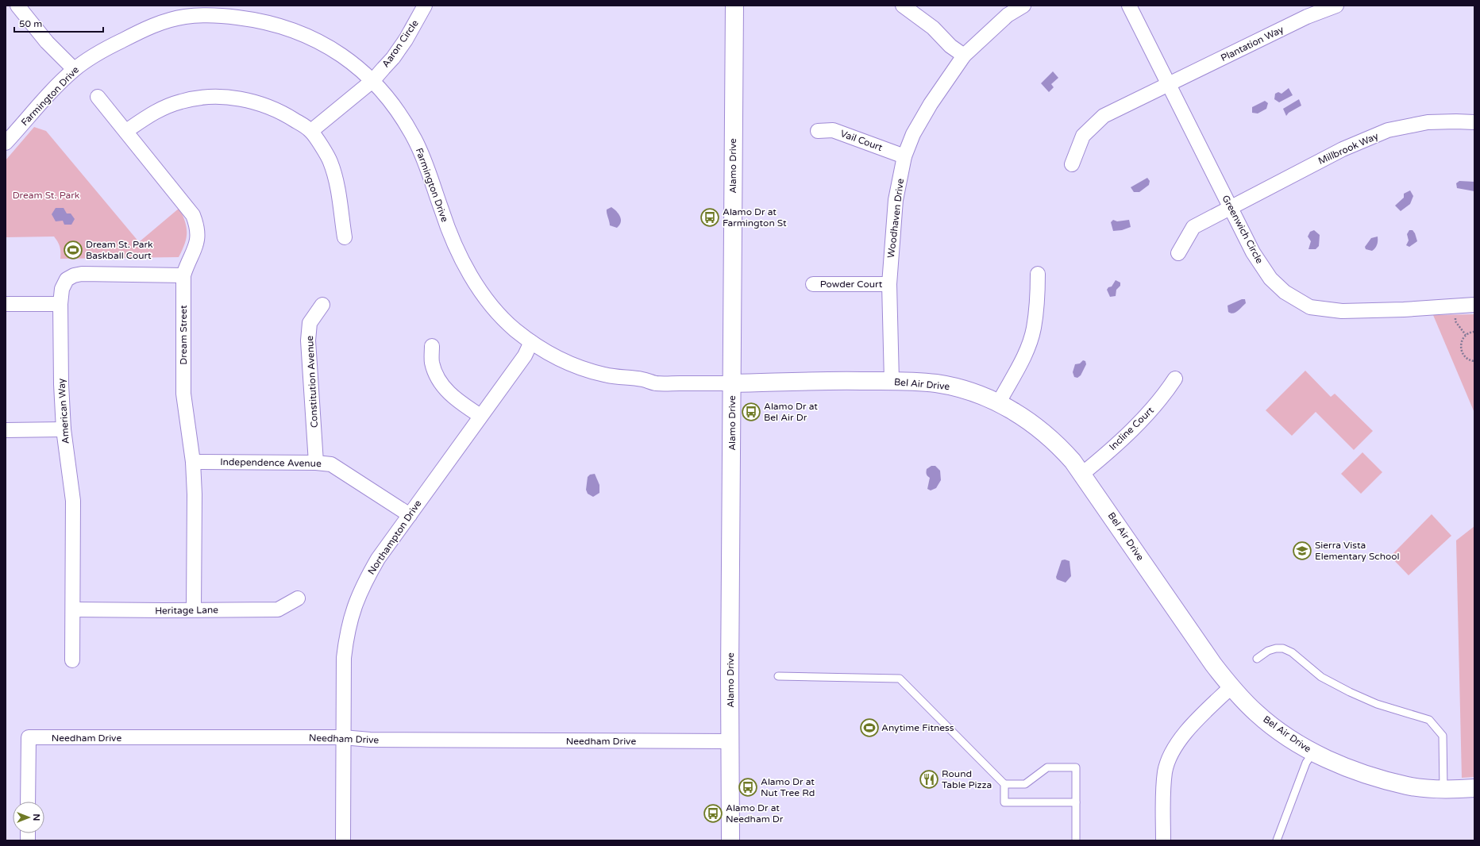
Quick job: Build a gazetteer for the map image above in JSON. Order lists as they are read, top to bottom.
{
  "streets": {
    "street": [
      "Aaron Circle",
      "Plantation Way",
      "Farmington Drive",
      "Vail Court",
      "Millbrook Way",
      "Alamo Drive",
      "Woodhaven Drive",
      "Greenwich Circle",
      "Powder Court",
      "Dream Street",
      "Constitution Avenue",
      "Bel Air Drive",
      "American Way",
      "Incline Court",
      "Independence Avenue",
      "Northampton Drive",
      "Heritage Lane",
      "Needham Drive"
    ]
  },
  "crossings": [
    ["Aaron Circle", "Farmington Drive"],
    ["Plantation Way", "Greenwich Circle"],
    ["Farmington Drive", "Alamo Drive"],
    ["Farmington Drive", "Bel Air Drive"],
    ["Farmington Drive", "Northampton Drive"],
    ["Vail Court", "Woodhaven Drive"],
    ["Millbrook Way", "Greenwich Circle"],
    ["Alamo Drive", "Bel Air Drive"],
    ["Alamo Drive", "Needham Drive"],
    ["Woodhaven Drive", "Powder Court"],
    ["Woodhaven Drive", "Bel Air Drive"],
    ["Dream Street", "American Way"],
    ["Dream Street", "Independence Avenue"],
    ["Dream Street", "Heritage Lane"],
    ["Constitution Avenue", "Independence Avenue"],
    ["Bel Air Drive", "Incline Court"],
    ["American Way", "Heritage Lane"],
    ["Independence Avenue", "Northampton Drive"],
    ["Northampton Drive", "Needham Drive"]
  ],
  "parks": ["Dream St. Park"],
  "places": {
    "bus stop": [
      "Alamo Dr at Farmington St",
      "Alamo Dr at Bel Air Dr",
      "Alamo Dr at Nut Tree Rd",
      "Alamo Dr at Needham Dr"
    ],
    "sports": ["Dream St. Park Baskball Court", "Anytime Fitness"],
    "school or university": ["Sierra Vista Elementary School"],
    "restaurant": ["Round Table Pizza"]
  },
  "scale_bar": "50 m",
  "north": "right"
}
